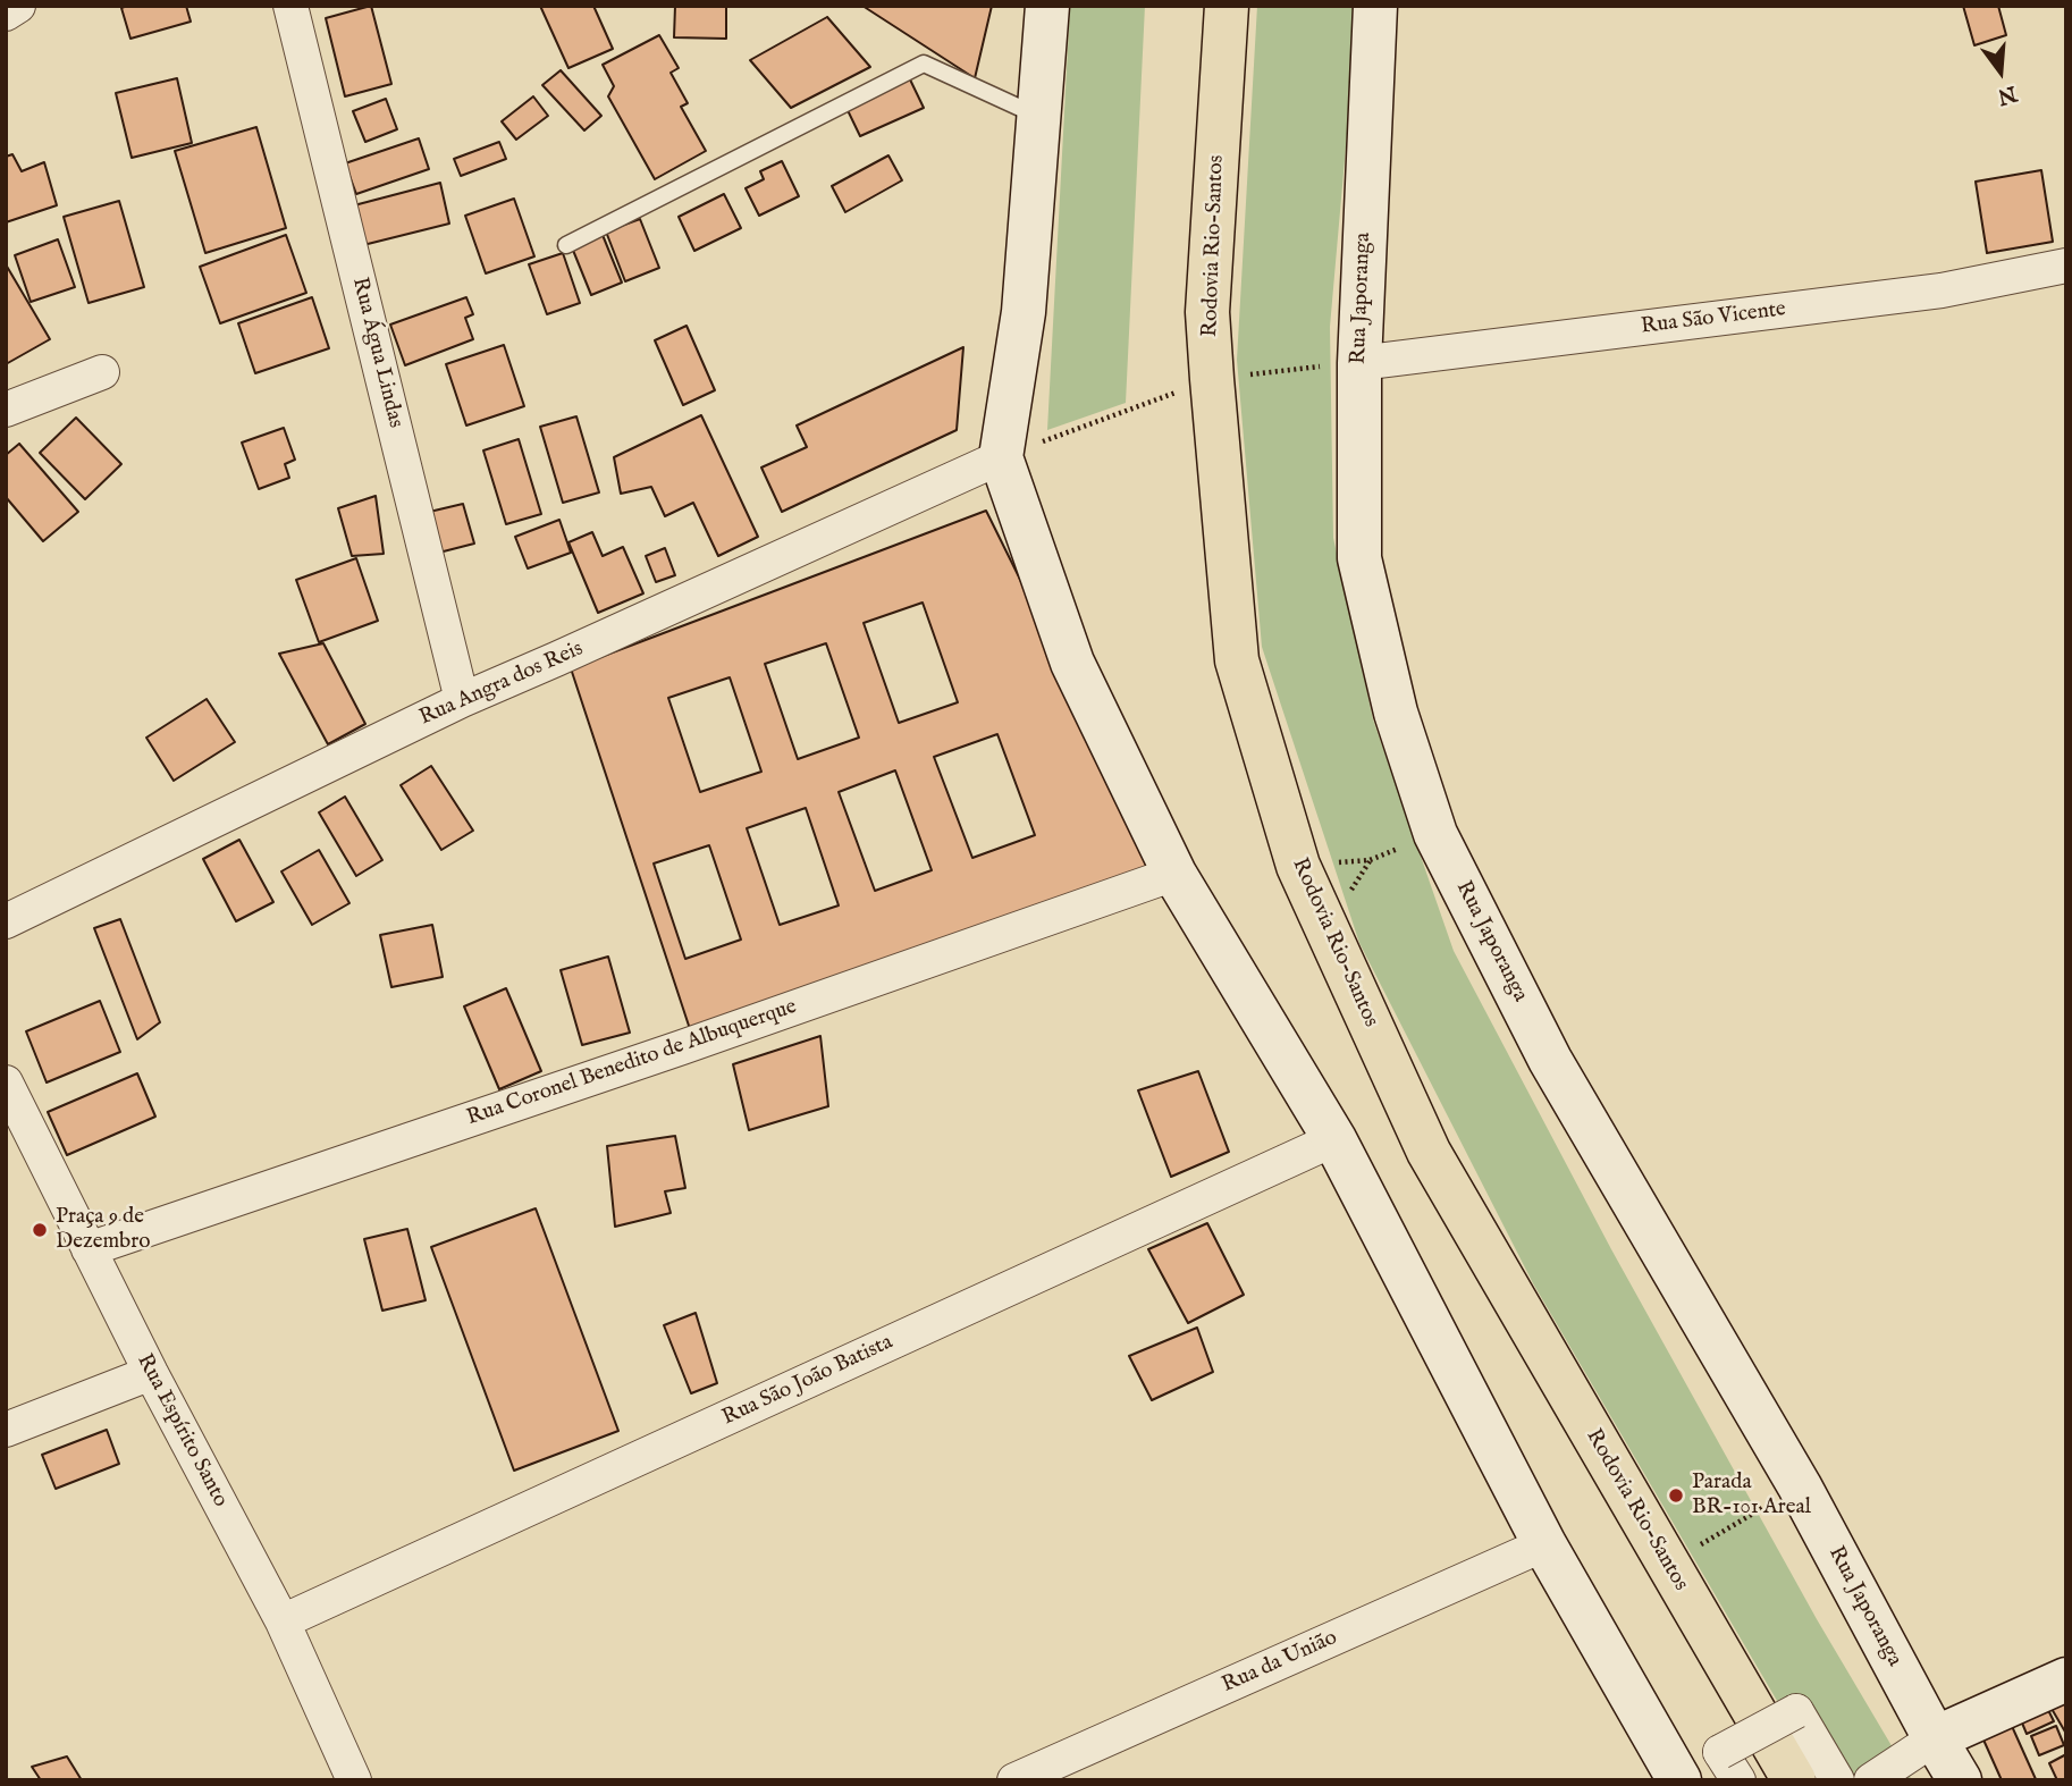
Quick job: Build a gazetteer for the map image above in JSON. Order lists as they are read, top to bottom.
{
  "streets": {
    "highway": ["Rodovia Rio-Santos"],
    "main road": ["Rua Japoranga"],
    "street": [
      "Rua São Vicente",
      "Rua Água Lindas",
      "Rua Angra dos Reis",
      "Rua Coronel Benedito de Albuquerque",
      "Rua São João Batista",
      "Rua Espírito Santo",
      "Rua da União"
    ]
  },
  "crossings": [
    ["Rua Japoranga", "Rua São Vicente"],
    ["Rua Água Lindas", "Rua Angra dos Reis"],
    ["Rua Coronel Benedito de Albuquerque", "Rua Espírito Santo"],
    ["Rua São João Batista", "Rua Espírito Santo"]
  ],
  "places": ["Praça 9 de Dezembro", "Parada BR-101 Areal"],
  "north": "bottom"
}
